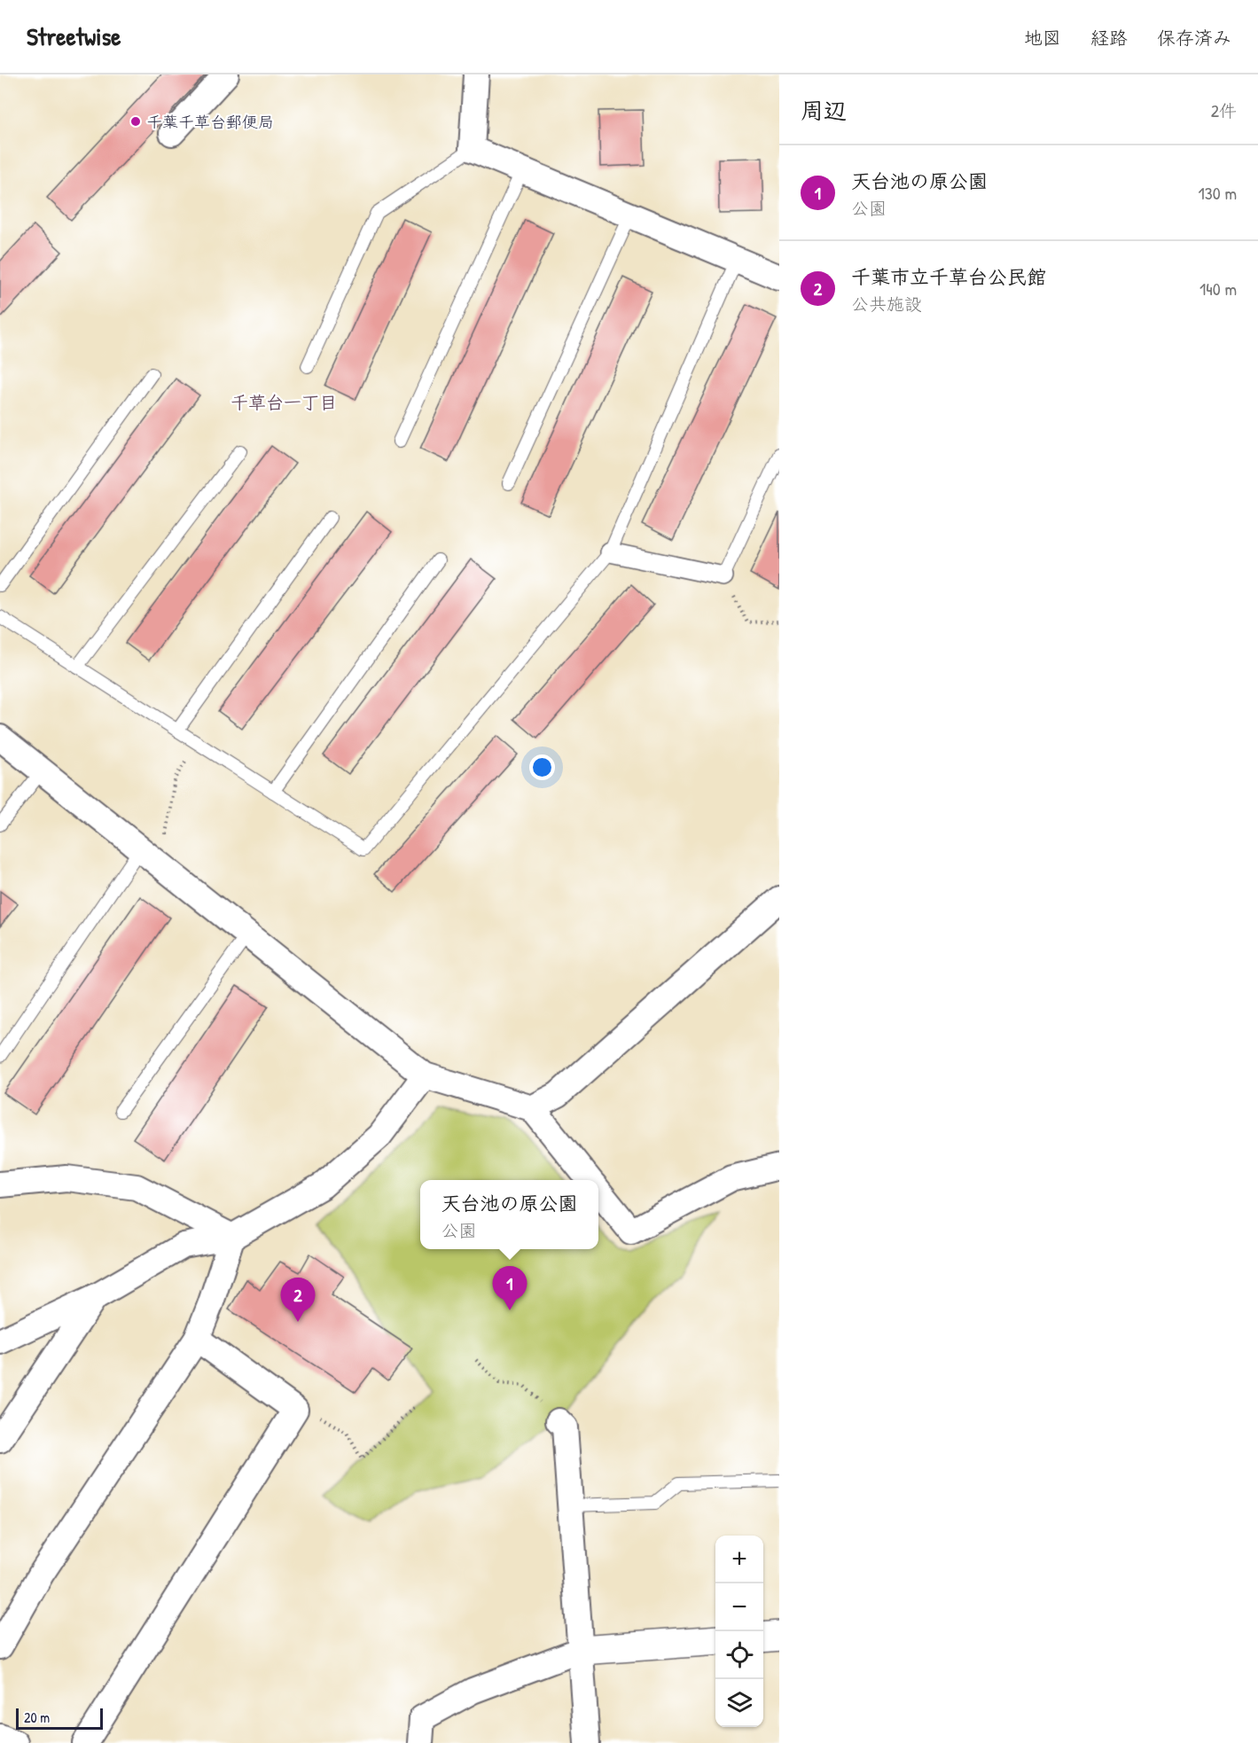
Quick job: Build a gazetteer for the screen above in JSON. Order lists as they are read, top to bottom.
{
  "districts": ["千草台一丁目"],
  "places": ["千葉千草台郵便局"],
  "scale_bar": "20 m",
  "page": {
    "header": "Streetwise",
    "nav": ["地図", "経路", "保存済み"],
    "heading": ["周辺", "2件"],
    "list": [
      {
        "mark": "1",
        "name": "天台池の原公園",
        "note": "公園",
        "value": "130 m"
      },
      {
        "mark": "2",
        "name": "千葉市立千草台公民館",
        "note": "公共施設",
        "value": "140 m"
      }
    ],
    "popup": ["天台池の原公園", "公園"],
    "pins": ["1", "2"],
    "map_buttons": ["+", "−"],
    "scale": "20 m"
  }
}
